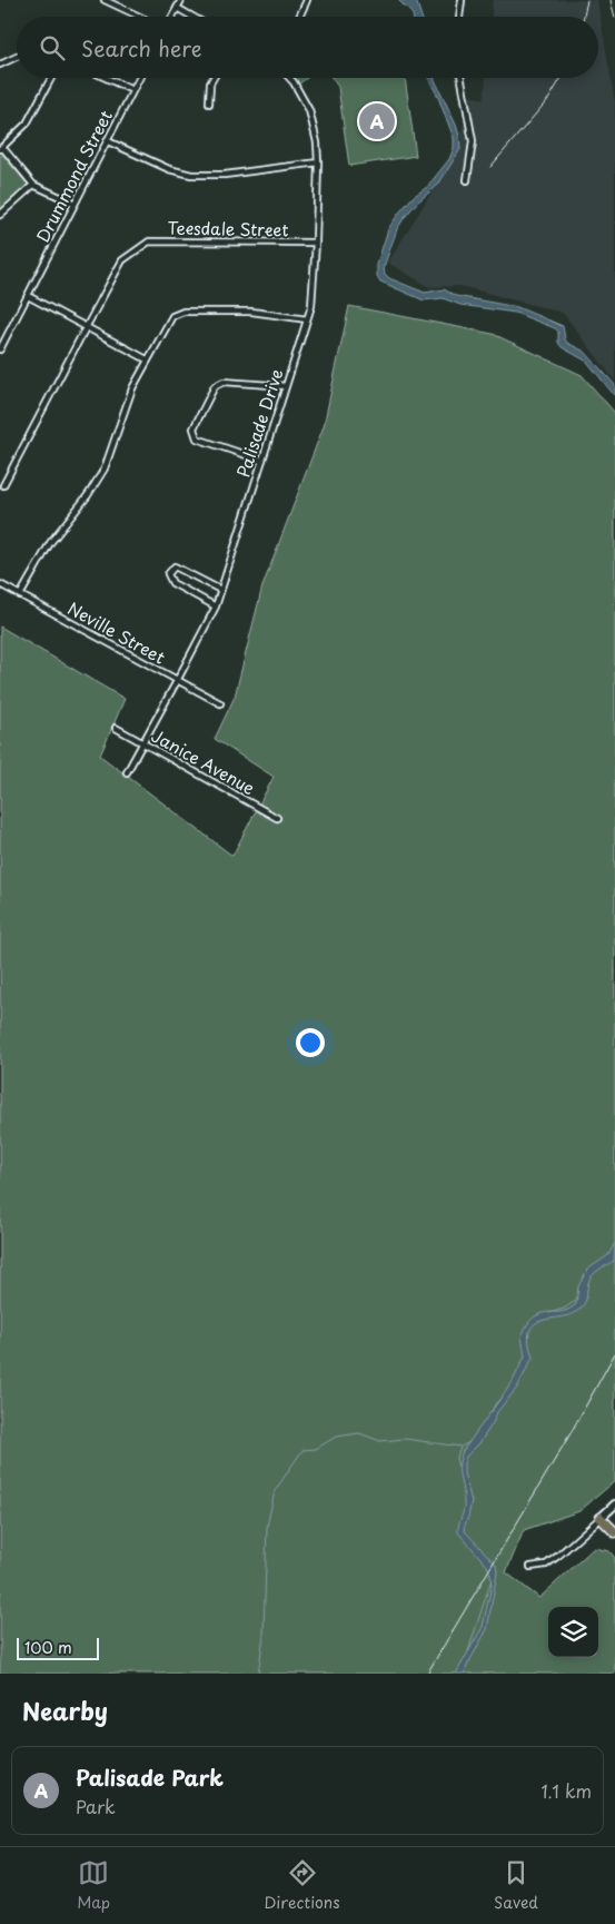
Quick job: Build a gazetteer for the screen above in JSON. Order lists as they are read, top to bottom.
{
  "streets": {
    "street": [
      "Drummond Street",
      "Teesdale Street",
      "Palisade Drive",
      "Neville Street",
      "Janice Avenue"
    ]
  },
  "crossings": [
    ["Teesdale Street", "Palisade Drive"],
    ["Palisade Drive", "Neville Street"],
    ["Palisade Drive", "Janice Avenue"]
  ],
  "scale_bar": "100 m",
  "page": {
    "search": "Search here",
    "pins": "A",
    "scale": "100 m",
    "heading": "Nearby",
    "list": [
      {
        "mark": "A",
        "name": "Palisade Park",
        "note": "Park",
        "value": "1.1 km"
      }
    ],
    "nav": ["Map", "Directions", "Saved"]
  }
}
